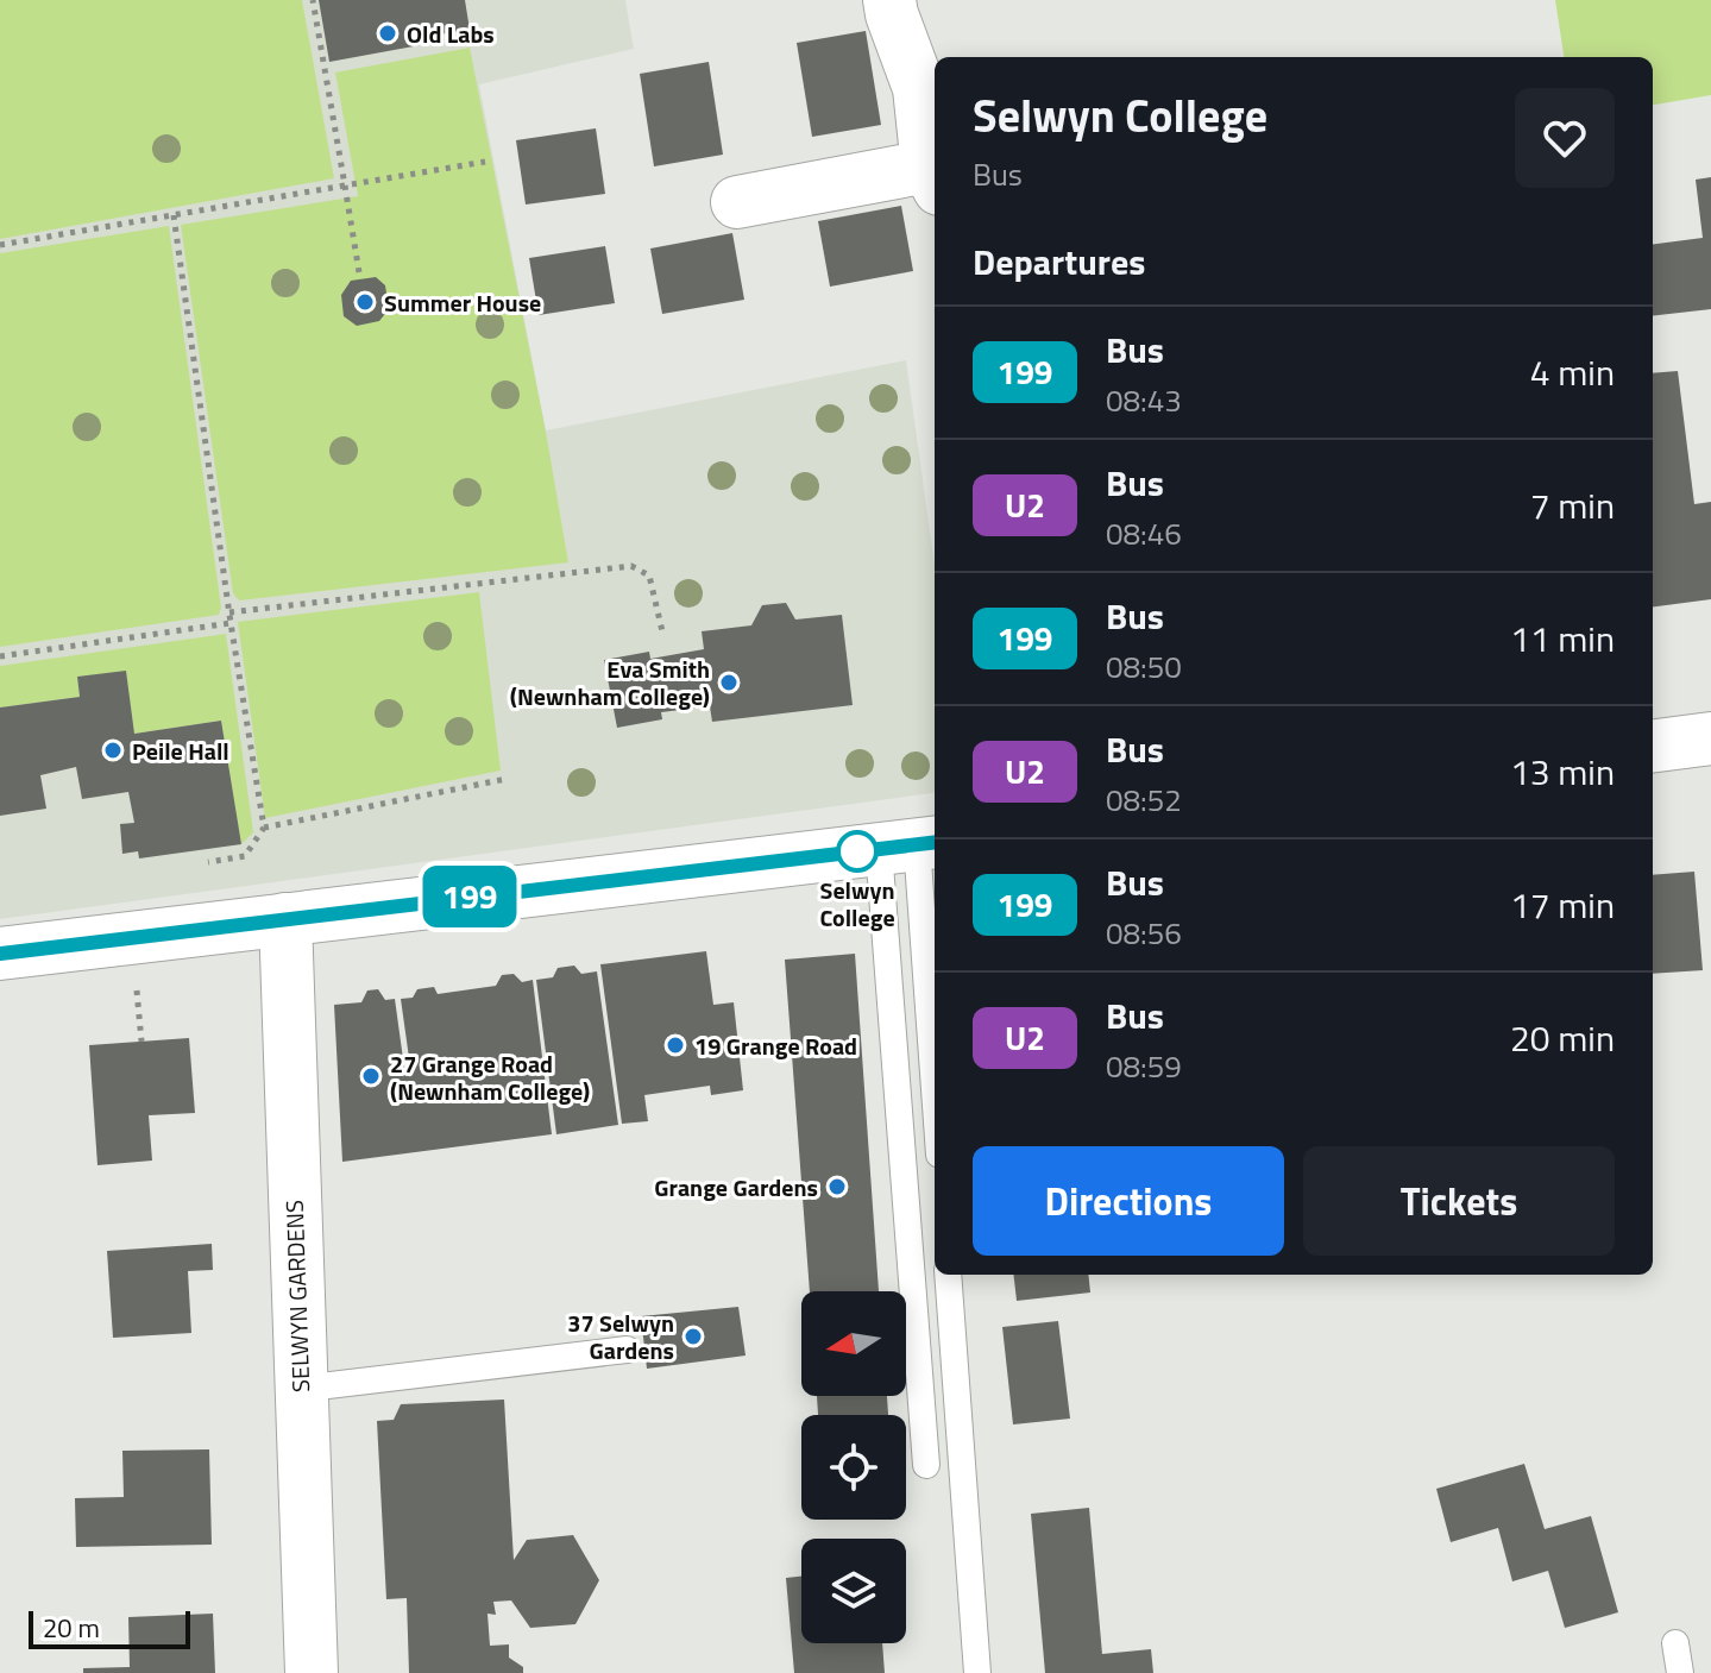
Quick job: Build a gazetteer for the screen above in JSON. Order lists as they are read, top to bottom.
{
  "streets": {
    "street": ["SELWYN GARDENS"]
  },
  "places": [
    "Old Labs",
    "Summer House",
    "Eva Smith (Newnham College)",
    "Peile Hall",
    "Selwyn College",
    "19 Grange Road",
    "27 Grange Road (Newnham College)",
    "Grange Gardens",
    "37 Selwyn Gardens"
  ],
  "lines": ["bus line 199"],
  "scale_bar": "20 m",
  "north": "left",
  "page": {
    "on_map": "199",
    "heading": [
      ["Selwyn College", "Bus"],
      "Departures"
    ],
    "list": [
      {
        "mark": "199",
        "name": "Bus",
        "note": "08:43",
        "value": "4 min"
      },
      {
        "mark": "U2",
        "name": "Bus",
        "note": "08:46",
        "value": "7 min"
      },
      {
        "mark": "199",
        "name": "Bus",
        "note": "08:50",
        "value": "11 min"
      },
      {
        "mark": "U2",
        "name": "Bus",
        "note": "08:52",
        "value": "13 min"
      },
      {
        "mark": "199",
        "name": "Bus",
        "note": "08:56",
        "value": "17 min"
      },
      {
        "mark": "U2",
        "name": "Bus",
        "note": "08:59",
        "value": "20 min"
      }
    ],
    "buttons": ["Directions", "Tickets"],
    "scale": "20 m"
  }
}
